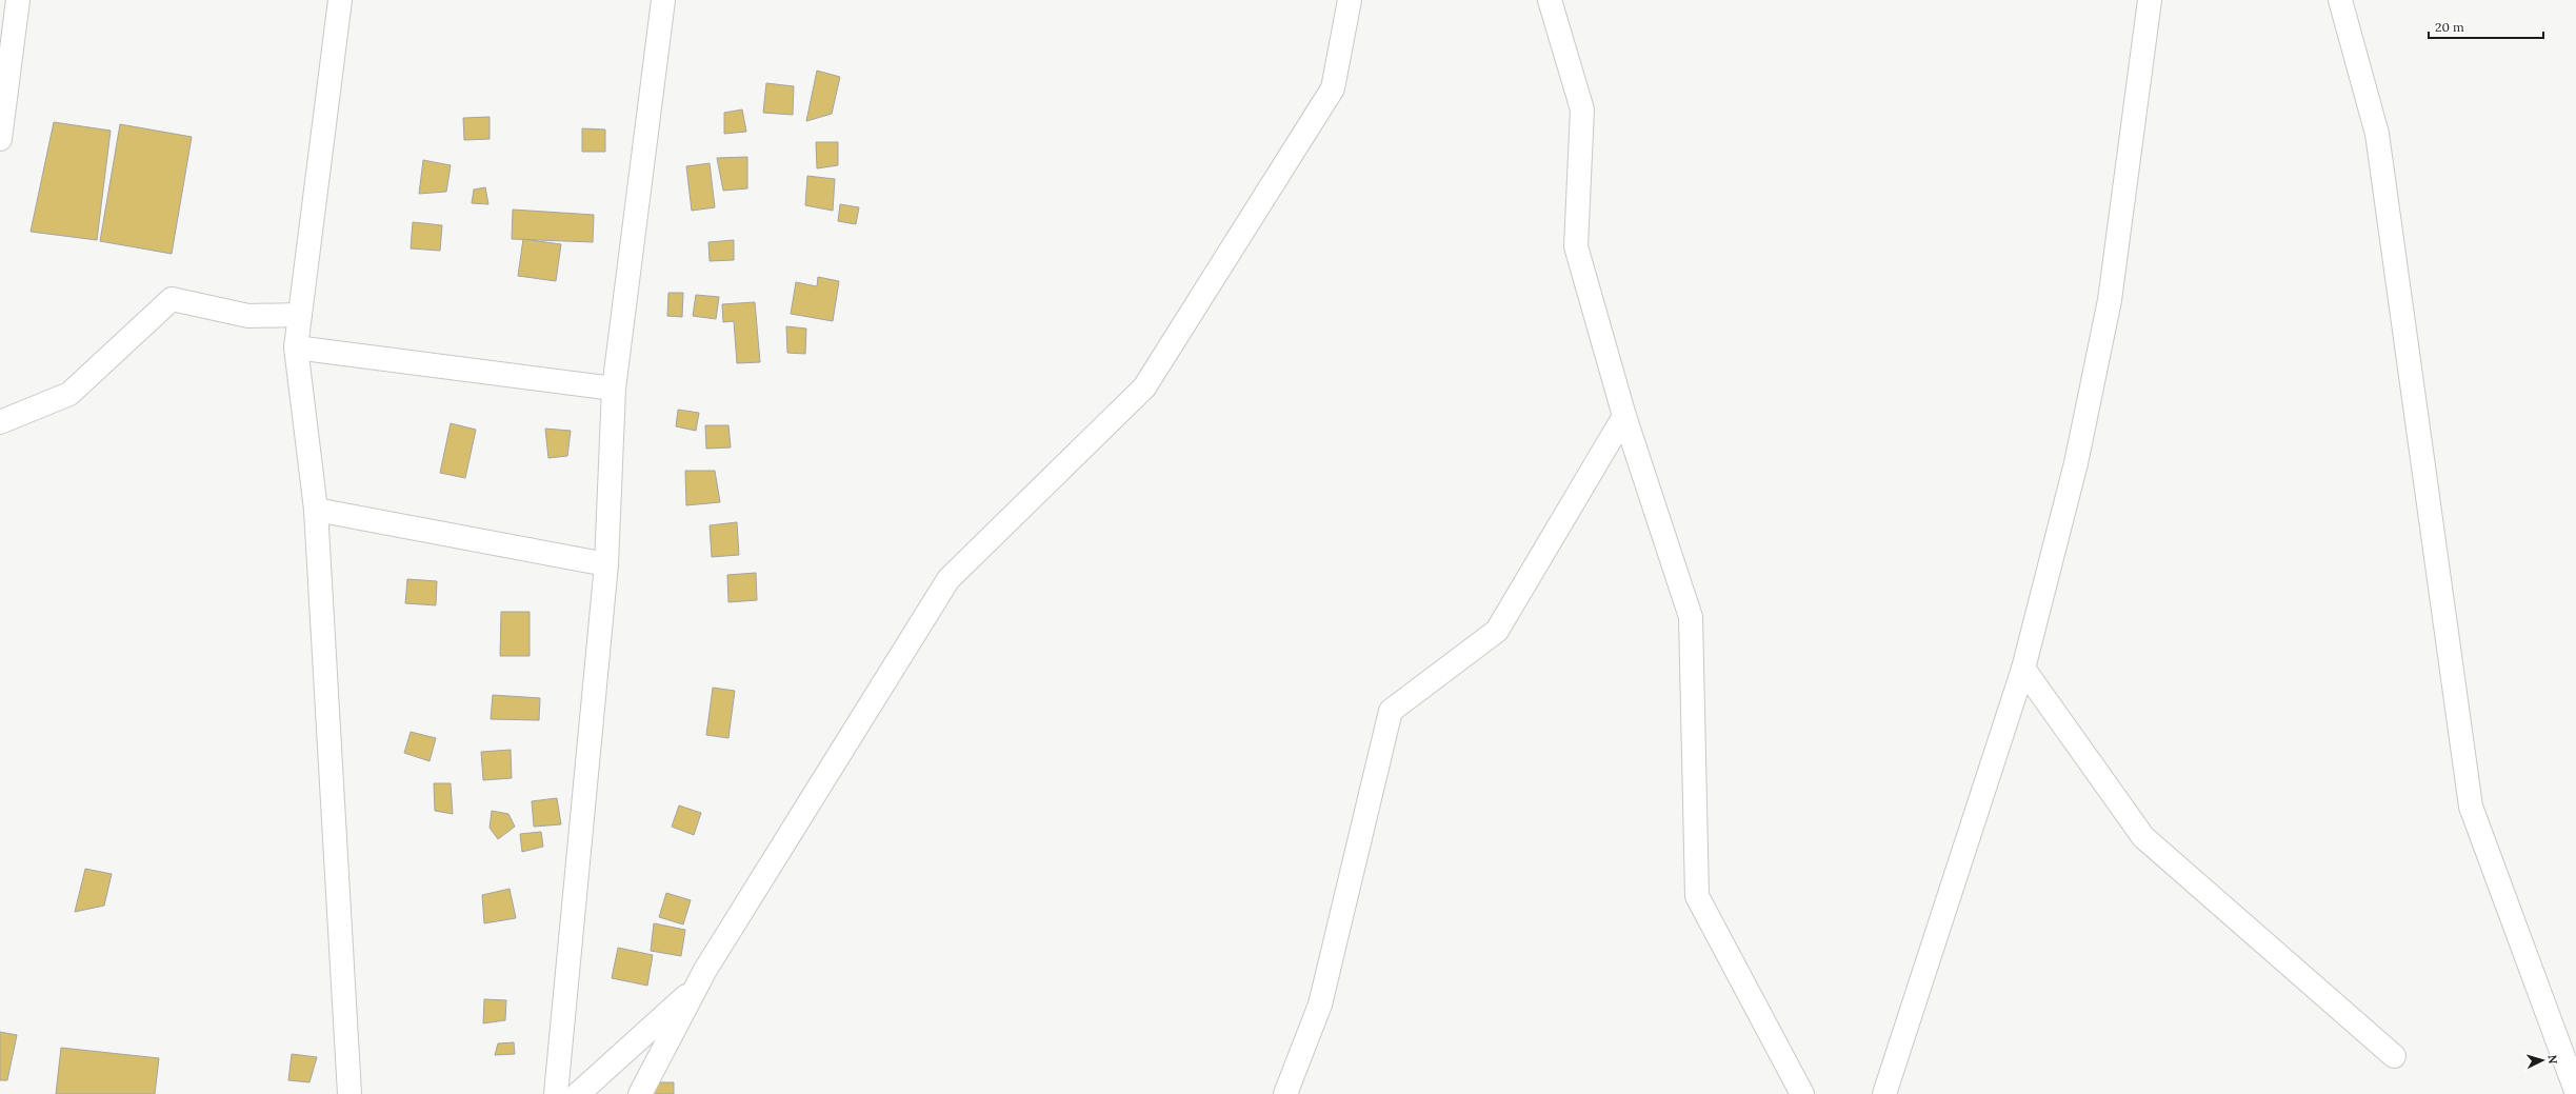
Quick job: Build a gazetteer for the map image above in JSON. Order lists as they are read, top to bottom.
{
  "scale_bar": "20 m",
  "north": "right"
}
